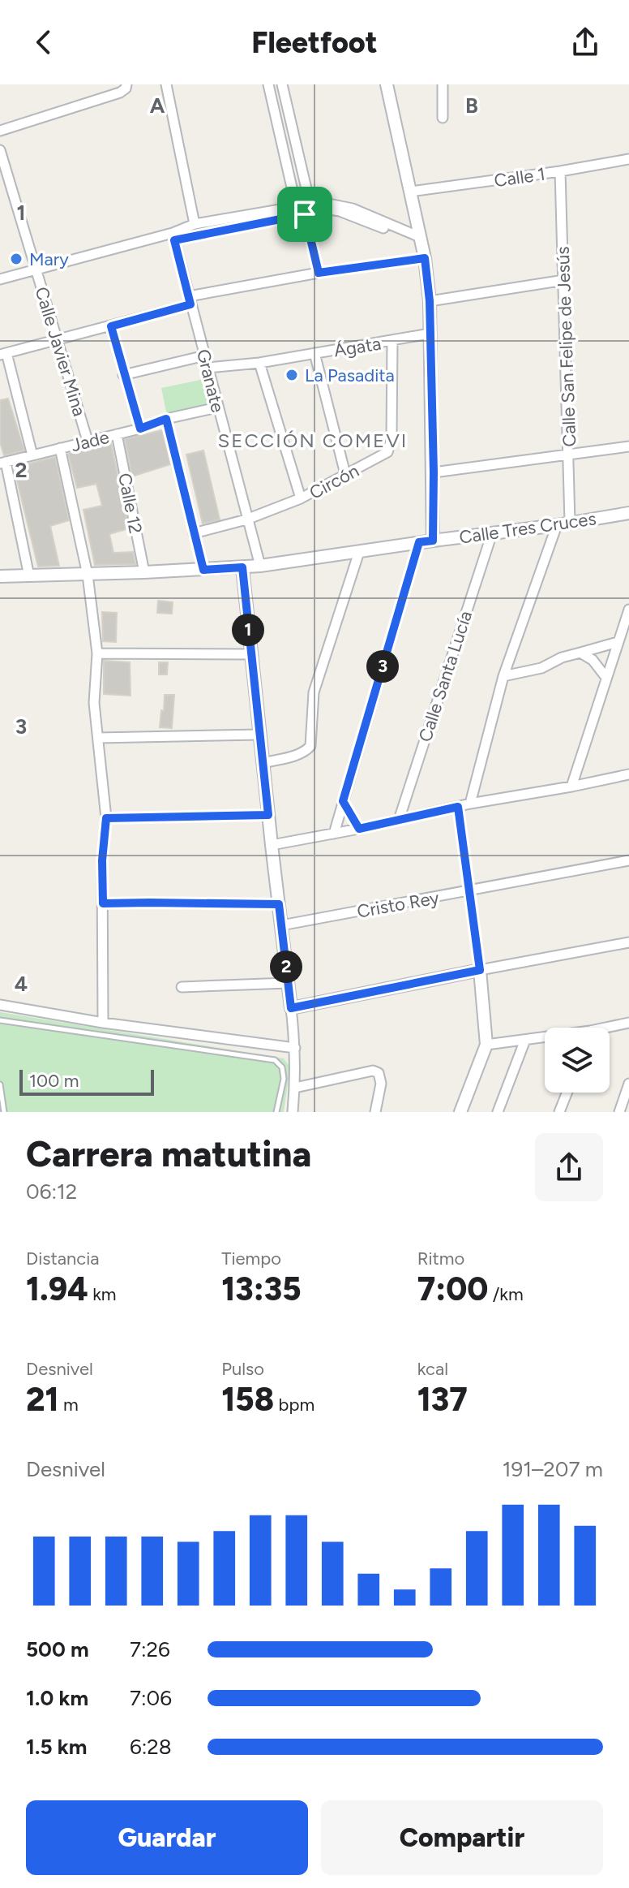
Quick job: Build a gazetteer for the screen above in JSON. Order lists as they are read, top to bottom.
{
  "streets": {
    "street": [
      "Calle 1",
      "Ágata",
      "Calle San Felipe de Jesús",
      "Calle Javier Mina",
      "Granate",
      "Jade",
      "Circón",
      "Calle 12",
      "Calle Tres Cruces",
      "Calle Santa Lucía",
      "Cristo Rey"
    ]
  },
  "crossings": [
    ["Calle 1", "Calle San Felipe de Jesús"],
    ["Ágata", "Granate"],
    ["Ágata", "Circón"],
    ["Calle San Felipe de Jesús", "Calle Tres Cruces"],
    ["Calle Javier Mina", "Jade"],
    ["Granate", "Jade"],
    ["Granate", "Circón"],
    ["Granate", "Calle Tres Cruces"],
    ["Jade", "Calle 12"],
    ["Calle 12", "Calle Tres Cruces"],
    ["Calle Tres Cruces", "Calle Santa Lucía"]
  ],
  "districts": ["SECCIÓN COMEVI"],
  "places": ["Mary", "La Pasadita"],
  "scale_bar": "100 m",
  "page": {
    "header": "Fleetfoot",
    "pins": ["1", "3", "2"],
    "scale": "100 m",
    "heading": ["Carrera matutina", "06:12"],
    "stats": [
      ["Distancia", "1.94 km"],
      ["Tiempo", "13:35"],
      ["Ritmo", "7:00 /km"],
      ["Desnivel", "21 m"],
      ["Pulso", "158 bpm"],
      ["kcal", "137"]
    ],
    "chart": ["Desnivel", "191–207 m"],
    "list": [
      {
        "name": "500 m",
        "note": "7:26"
      },
      {
        "name": "1.0 km",
        "note": "7:06"
      },
      {
        "name": "1.5 km",
        "note": "6:28"
      }
    ],
    "buttons": ["Guardar", "Compartir"]
  },
  "grid": {
    "columns": ["A", "B"],
    "rows": [
      "1",
      "2",
      "3",
      "4"
    ]
  }
}
